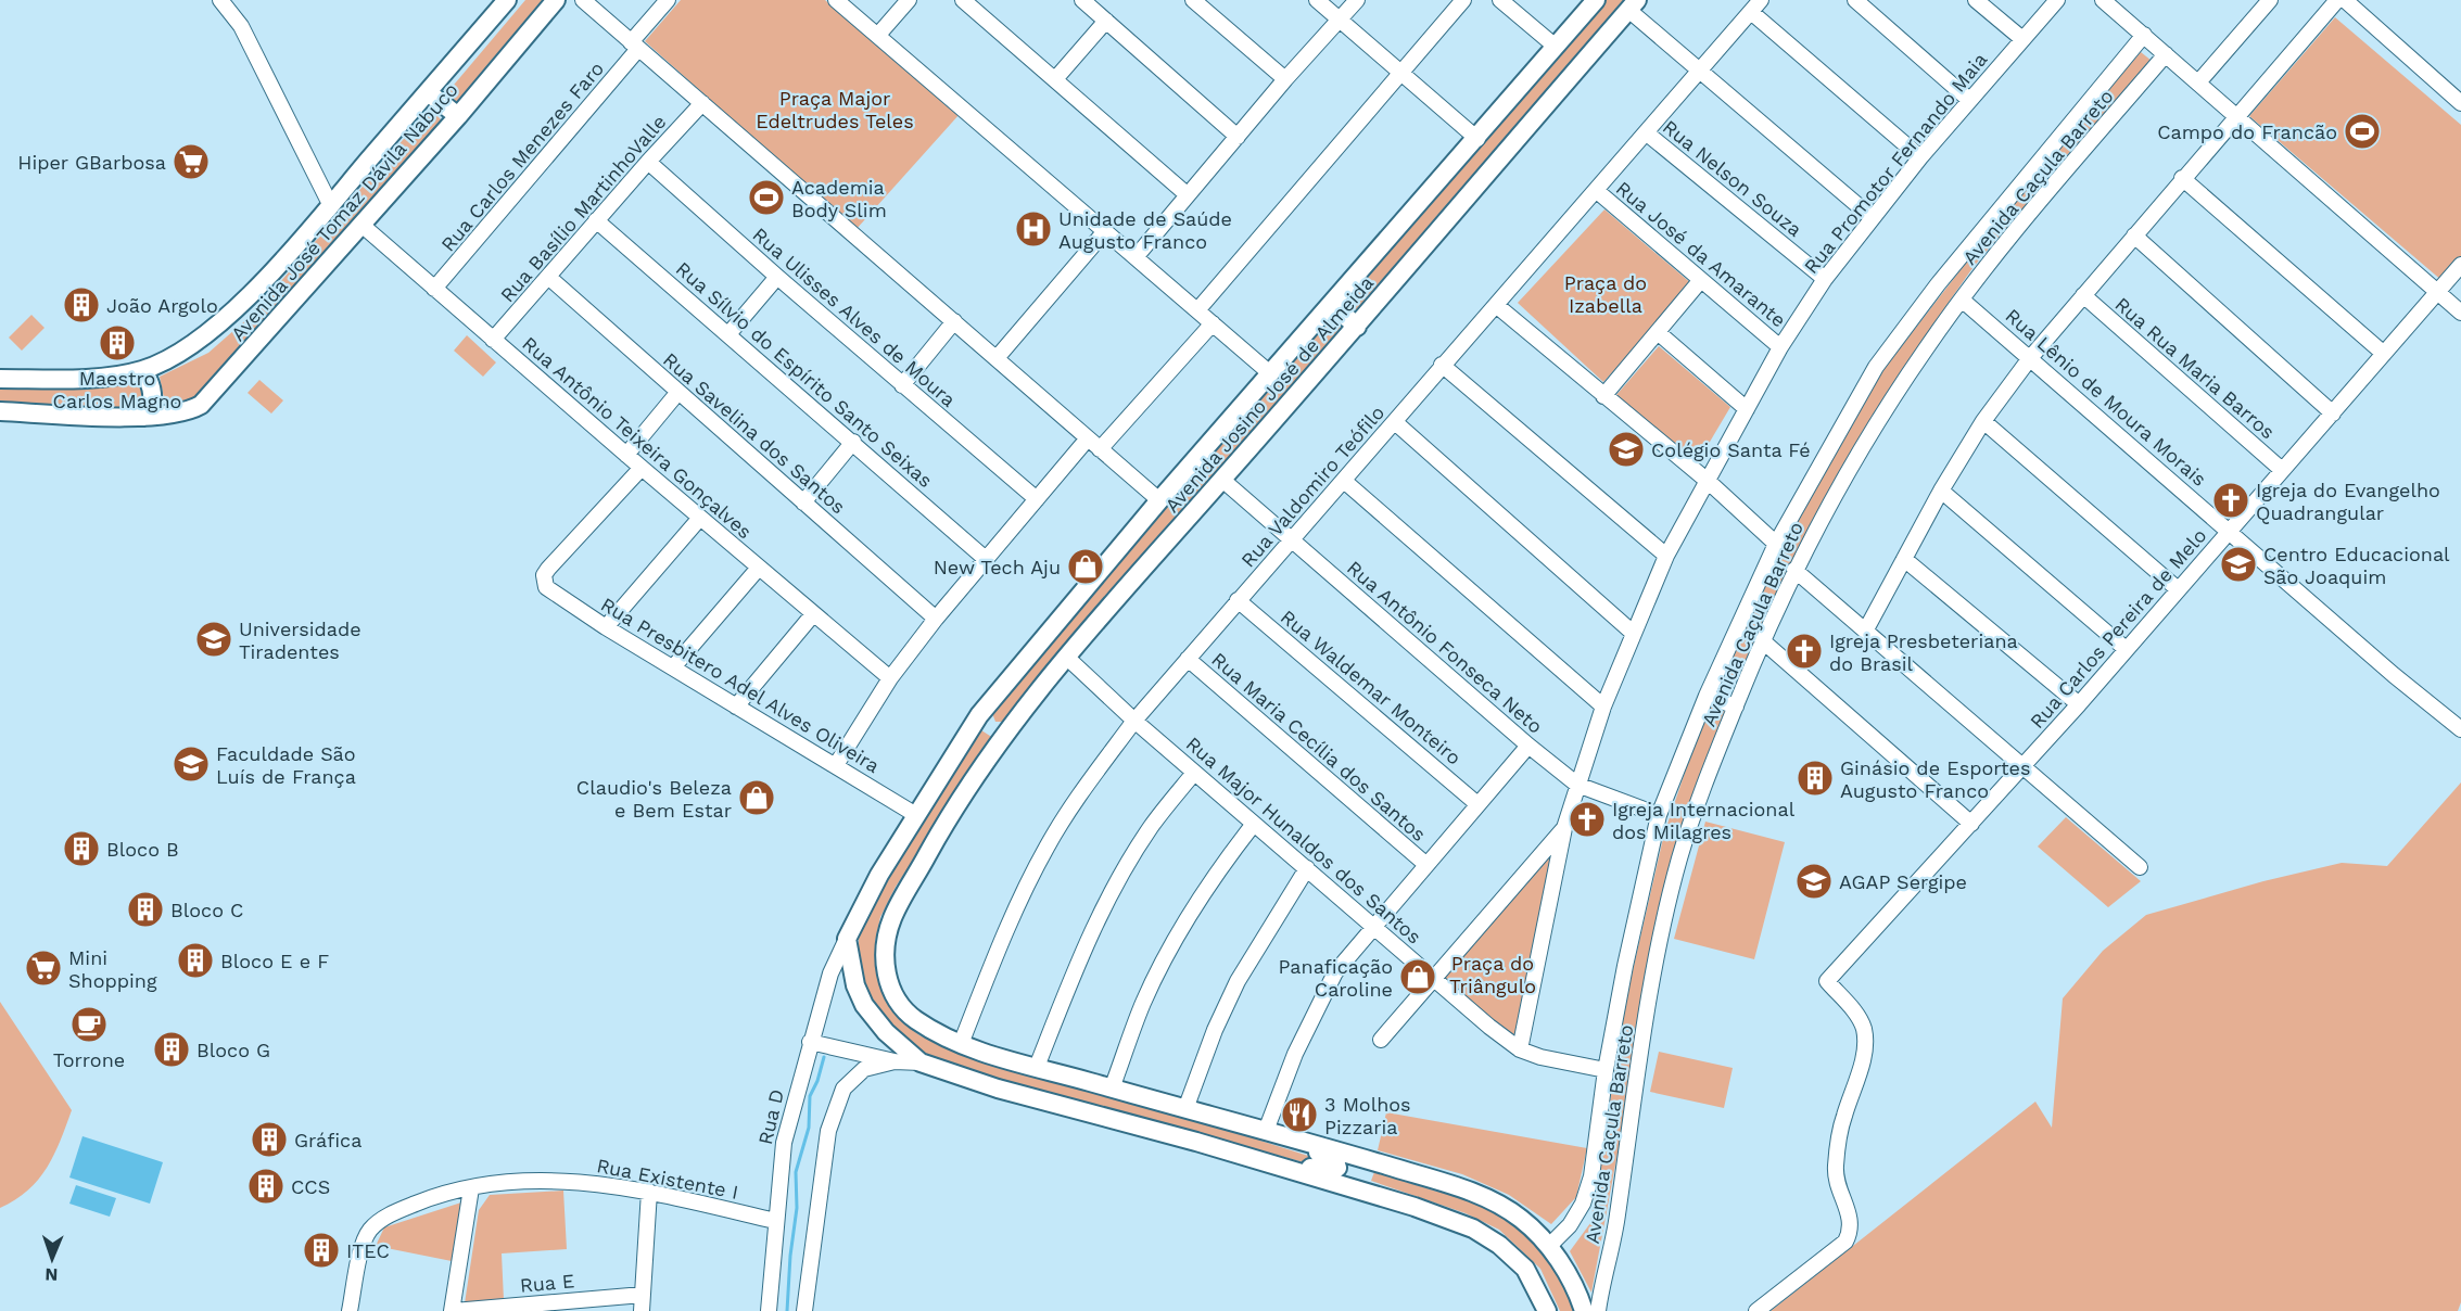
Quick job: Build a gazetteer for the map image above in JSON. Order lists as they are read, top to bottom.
{
  "streets": {
    "main road": ["Avenida José Tomaz Dávila Nabuco", "Avenida Josino José de Almeida"],
    "street": [
      "Rua Carlos Menezes Faro",
      "Rua Promotor Fernando Maia",
      "Avenida Caçula Barreto",
      "Rua Nelson Souza",
      "Rua Basílio MartinhoValle",
      "Rua José da Amarante",
      "Rua Ulisses Alves de Moura",
      "Rua Rua Maria Barros",
      "Rua Sílvio do Espírito Santo Seixas",
      "Rua Lênio de Moura Morais",
      "Rua Savelina dos Santos",
      "Rua Antônio Teixeira Gonçalves",
      "Rua Valdomiro Teófilo",
      "Rua Carlos Pereira de Melo",
      "Rua Antônio Fonseca Neto",
      "Rua Presbitero Adel Alves Oliveira",
      "Rua Waldemar Monteiro",
      "Rua Maria Cecília dos Santos",
      "Rua Major Hunaldos dos Santos",
      "Rua D",
      "Rua Existente I",
      "Rua E"
    ]
  },
  "crossings": [
    ["Rua Carlos Menezes Faro", "Rua Antônio Teixeira Gonçalves"],
    ["Rua Promotor Fernando Maia", "Rua Nelson Souza"],
    ["Rua Promotor Fernando Maia", "Rua José da Amarante"],
    ["Rua Promotor Fernando Maia", "Rua Antônio Fonseca Neto"],
    ["Rua Promotor Fernando Maia", "Rua Major Hunaldos dos Santos"],
    ["Avenida Caçula Barreto", "Rua Lênio de Moura Morais"],
    ["Avenida Caçula Barreto", "Rua Antônio Fonseca Neto"],
    ["Rua Nelson Souza", "Rua Valdomiro Teófilo"],
    ["Rua Basílio MartinhoValle", "Rua Ulisses Alves de Moura"],
    ["Rua Basílio MartinhoValle", "Rua Sílvio do Espírito Santo Seixas"],
    ["Rua Basílio MartinhoValle", "Rua Savelina dos Santos"],
    ["Rua Basílio MartinhoValle", "Rua Antônio Teixeira Gonçalves"],
    ["Avenida José Tomaz Dávila Nabuco", "Rua Antônio Teixeira Gonçalves"],
    ["Rua José da Amarante", "Rua Valdomiro Teófilo"],
    ["Rua Rua Maria Barros", "Rua Carlos Pereira de Melo"],
    ["Avenida Josino José de Almeida", "Rua Valdomiro Teófilo"],
    ["Avenida Josino José de Almeida", "Rua Antônio Fonseca Neto"],
    ["Avenida Josino José de Almeida", "Rua Presbitero Adel Alves Oliveira"],
    ["Avenida Josino José de Almeida", "Rua Major Hunaldos dos Santos"],
    ["Avenida Josino José de Almeida", "Rua D"],
    ["Rua Lênio de Moura Morais", "Rua Carlos Pereira de Melo"],
    ["Rua Antônio Teixeira Gonçalves", "Rua Presbitero Adel Alves Oliveira"],
    ["Rua Valdomiro Teófilo", "Rua Antônio Fonseca Neto"],
    ["Rua Valdomiro Teófilo", "Rua Waldemar Monteiro"],
    ["Rua Valdomiro Teófilo", "Rua Maria Cecília dos Santos"],
    ["Rua Valdomiro Teófilo", "Rua Major Hunaldos dos Santos"],
    ["Rua D", "Rua Existente I"]
  ],
  "parks": ["Praça Major Edeltrudes Teles", "Praça do Izabella", "Praça do Triângulo"],
  "places": {
    "sports": ["Campo do Francão", "Academia Body Slim"],
    "supermarket": ["Hiper GBarbosa", "Mini Shopping"],
    "hospital": ["Unidade de Saúde Augusto Franco"],
    "building": [
      "João Argolo",
      "Maestro Carlos Magno",
      "Ginásio de Esportes Augusto Franco",
      "Bloco B",
      "Bloco C",
      "Bloco E e F",
      "Bloco G",
      "Gráfica",
      "CCS",
      "ITEC"
    ],
    "school or university": [
      "Colégio Santa Fé",
      "Centro Educacional São Joaquim",
      "Universidade Tiradentes",
      "Faculdade São Luís de França",
      "AGAP Sergipe"
    ],
    "church": ["Igreja do Evangelho Quadrangular", "Igreja Presbeteriana do Brasil", "Igreja Internacional dos Milagres"],
    "shop": ["New Tech Aju", "Claudio's Beleza e Bem Estar", "Panaficação Caroline"],
    "cafe": ["Torrone"],
    "restaurant": ["3 Molhos Pizzaria"]
  },
  "north": "bottom"
}
